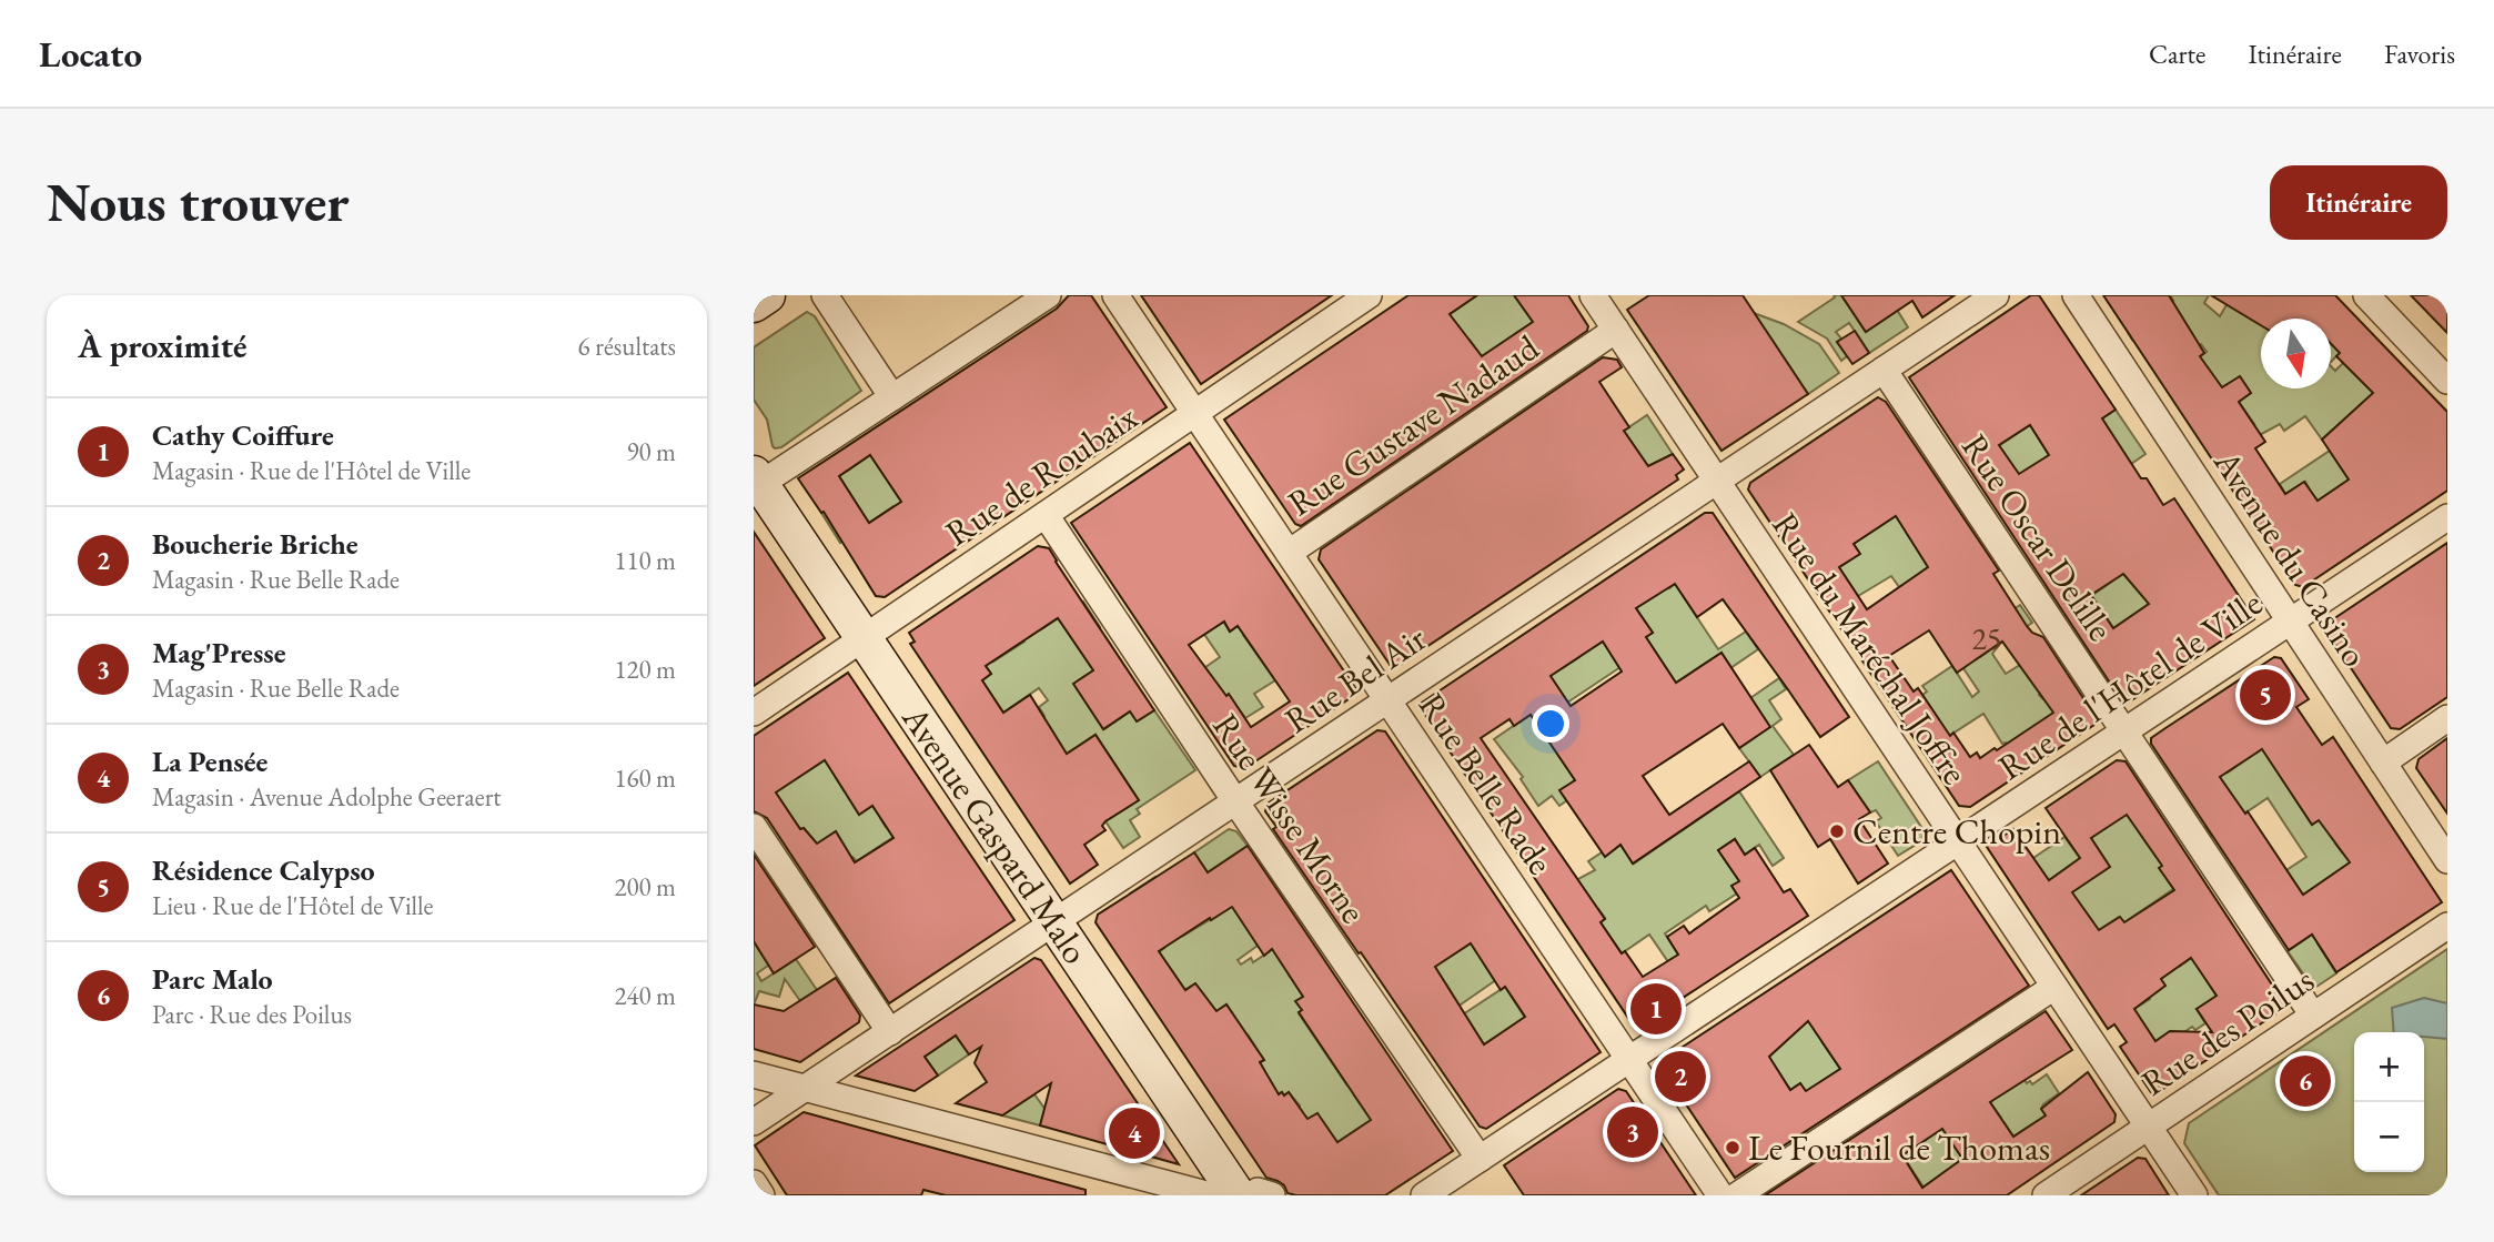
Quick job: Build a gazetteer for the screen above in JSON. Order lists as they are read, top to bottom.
{
  "streets": {
    "street": [
      "Rue Gustave Nadaud",
      "Rue de Roubaix",
      "Rue Oscar Delille",
      "Avenue du Casino",
      "Rue du Maréchal Joffre",
      "Rue Bel Air",
      "Rue de l'Hôtel de Ville",
      "Rue Belle Rade",
      "Rue Wisse Morne",
      "Avenue Gaspard Malo",
      "Rue des Poilus"
    ]
  },
  "crossings": [
    ["Rue Gustave Nadaud", "Rue du Maréchal Joffre"],
    ["Rue Gustave Nadaud", "Rue Belle Rade"],
    ["Rue de Roubaix", "Rue Belle Rade"],
    ["Rue de Roubaix", "Rue Wisse Morne"],
    ["Rue de Roubaix", "Avenue Gaspard Malo"],
    ["Rue Oscar Delille", "Rue Bel Air"],
    ["Rue Oscar Delille", "Rue de l'Hôtel de Ville"],
    ["Rue Oscar Delille", "Rue des Poilus"],
    ["Avenue du Casino", "Rue de l'Hôtel de Ville"],
    ["Rue du Maréchal Joffre", "Rue Bel Air"],
    ["Rue du Maréchal Joffre", "Rue de l'Hôtel de Ville"],
    ["Rue du Maréchal Joffre", "Rue des Poilus"],
    ["Rue Bel Air", "Rue Belle Rade"],
    ["Rue Bel Air", "Rue Wisse Morne"],
    ["Rue Bel Air", "Avenue Gaspard Malo"],
    ["Rue de l'Hôtel de Ville", "Rue Belle Rade"],
    ["Rue de l'Hôtel de Ville", "Rue Wisse Morne"]
  ],
  "places": ["Centre Chopin", "Le Fournil de Thomas"],
  "house_numbers": ["25"],
  "north": "bottom",
  "page": {
    "header": "Locato",
    "nav": ["Carte", "Itinéraire", "Favoris"],
    "buttons": "Itinéraire",
    "title": "Nous trouver",
    "heading": ["À proximité", "6 résultats"],
    "list": [
      {
        "mark": "1",
        "name": "Cathy Coiffure",
        "note": "Magasin · Rue de l'Hôtel de Ville",
        "value": "90 m"
      },
      {
        "mark": "2",
        "name": "Boucherie Briche",
        "note": "Magasin · Rue Belle Rade",
        "value": "110 m"
      },
      {
        "mark": "3",
        "name": "Mag'Presse",
        "note": "Magasin · Rue Belle Rade",
        "value": "120 m"
      },
      {
        "mark": "4",
        "name": "La Pensée",
        "note": "Magasin · Avenue Adolphe Geeraert",
        "value": "160 m"
      },
      {
        "mark": "5",
        "name": "Résidence Calypso",
        "note": "Lieu · Rue de l'Hôtel de Ville",
        "value": "200 m"
      },
      {
        "mark": "6",
        "name": "Parc Malo",
        "note": "Parc · Rue des Poilus",
        "value": "240 m"
      }
    ],
    "pins": [
      "5",
      "1",
      "2",
      "6",
      "3",
      "4"
    ],
    "map_buttons": ["+", "−"]
  }
}
